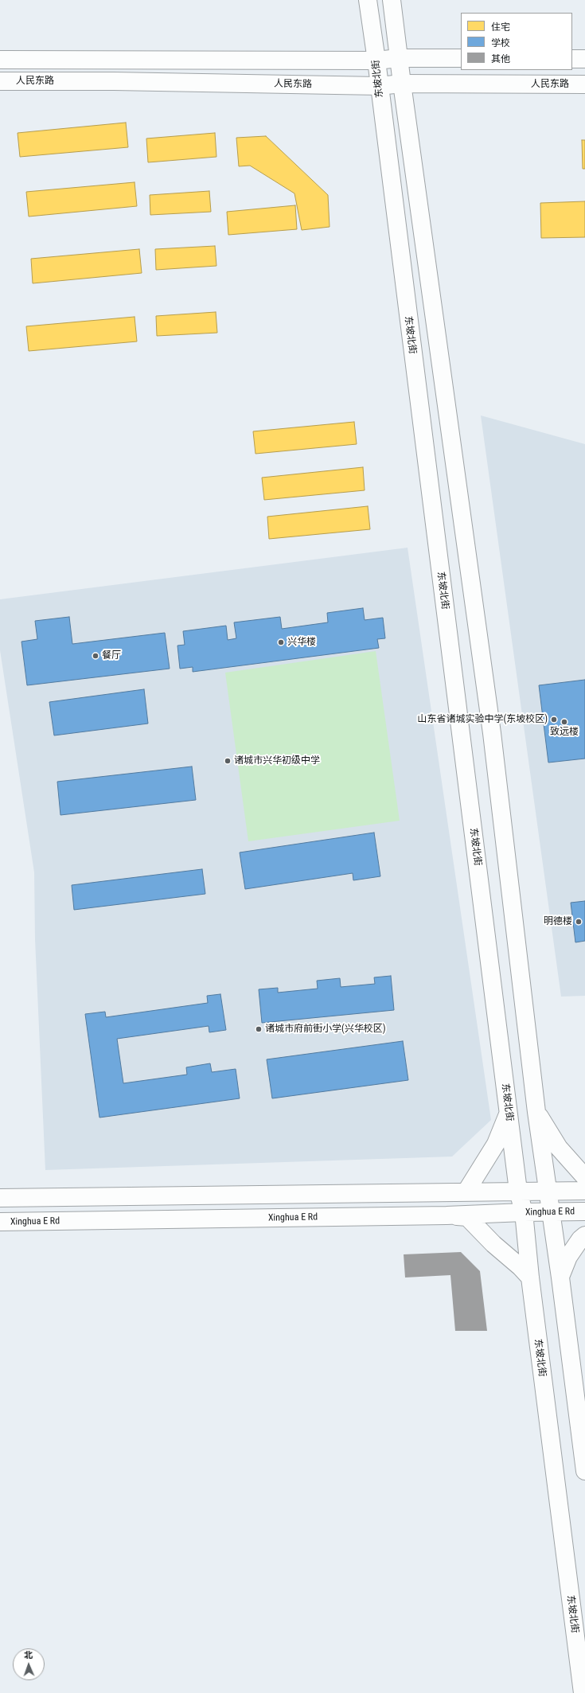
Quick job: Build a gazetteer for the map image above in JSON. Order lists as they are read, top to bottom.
{
  "streets": {
    "main road": ["东坡北街", "人民东路", "Xinghua E Rd"]
  },
  "crossings": [
    ["东坡北街", "人民东路"],
    ["东坡北街", "Xinghua E Rd"]
  ],
  "places": [
    "兴华楼",
    "餐厅",
    "山东省诸城实验中学(东坡校区)",
    "致远楼",
    "诸城市兴华初级中学",
    "明德楼",
    "诸城市府前街小学(兴华校区)"
  ],
  "legend": ["住宅", "学校", "其他"],
  "north": "top"
}
